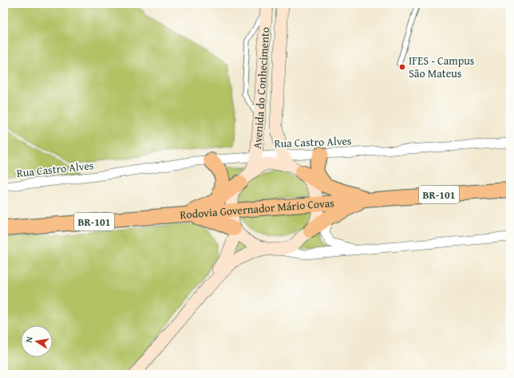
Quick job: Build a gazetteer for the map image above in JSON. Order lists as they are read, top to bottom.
{
  "streets": {
    "highway": ["BR-101", "Rodovia Governador Mário Covas"],
    "main road": ["Avenida do Conhecimento"],
    "street": ["Rua Castro Alves"]
  },
  "crossings": [
    ["Avenida do Conhecimento", "Rua Castro Alves"],
    ["Avenida do Conhecimento", "Rodovia Governador Mário Covas"]
  ],
  "places": ["IFES - Campus São Mateus"],
  "north": "left"
}
